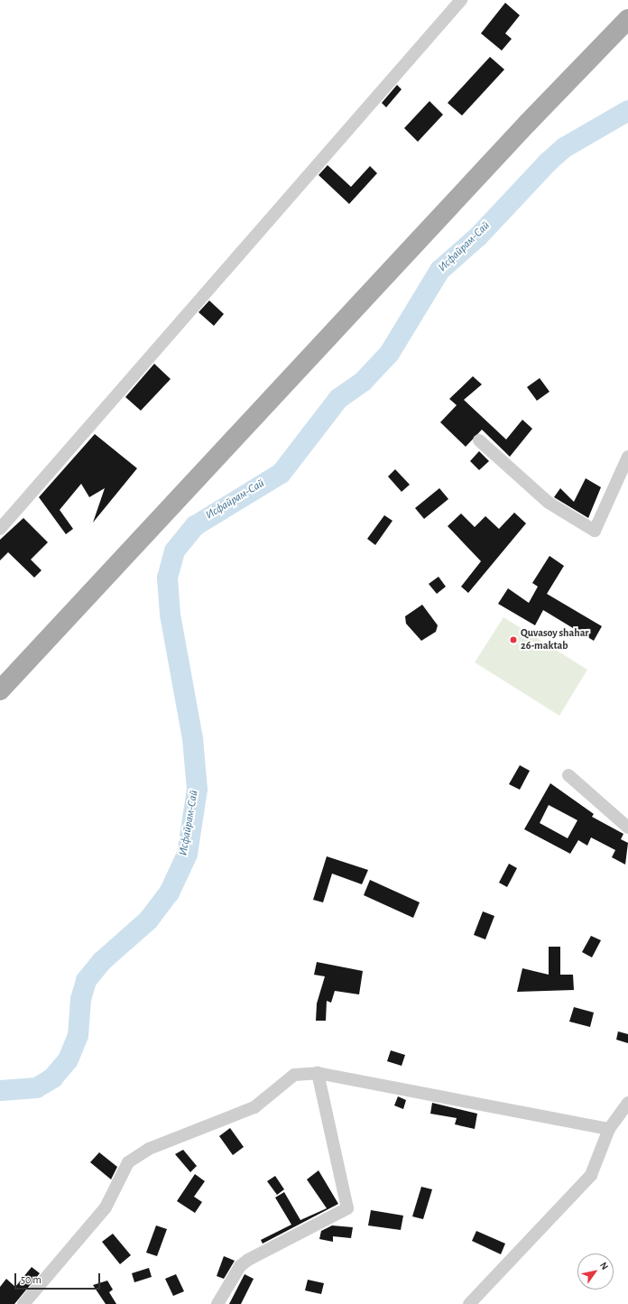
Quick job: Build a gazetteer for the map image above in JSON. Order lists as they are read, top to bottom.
{
  "water": ["Исфайрам-Сай"],
  "places": ["Quvasoy shahar 26-maktab"],
  "scale_bar": "50 m",
  "north": "top right"
}
